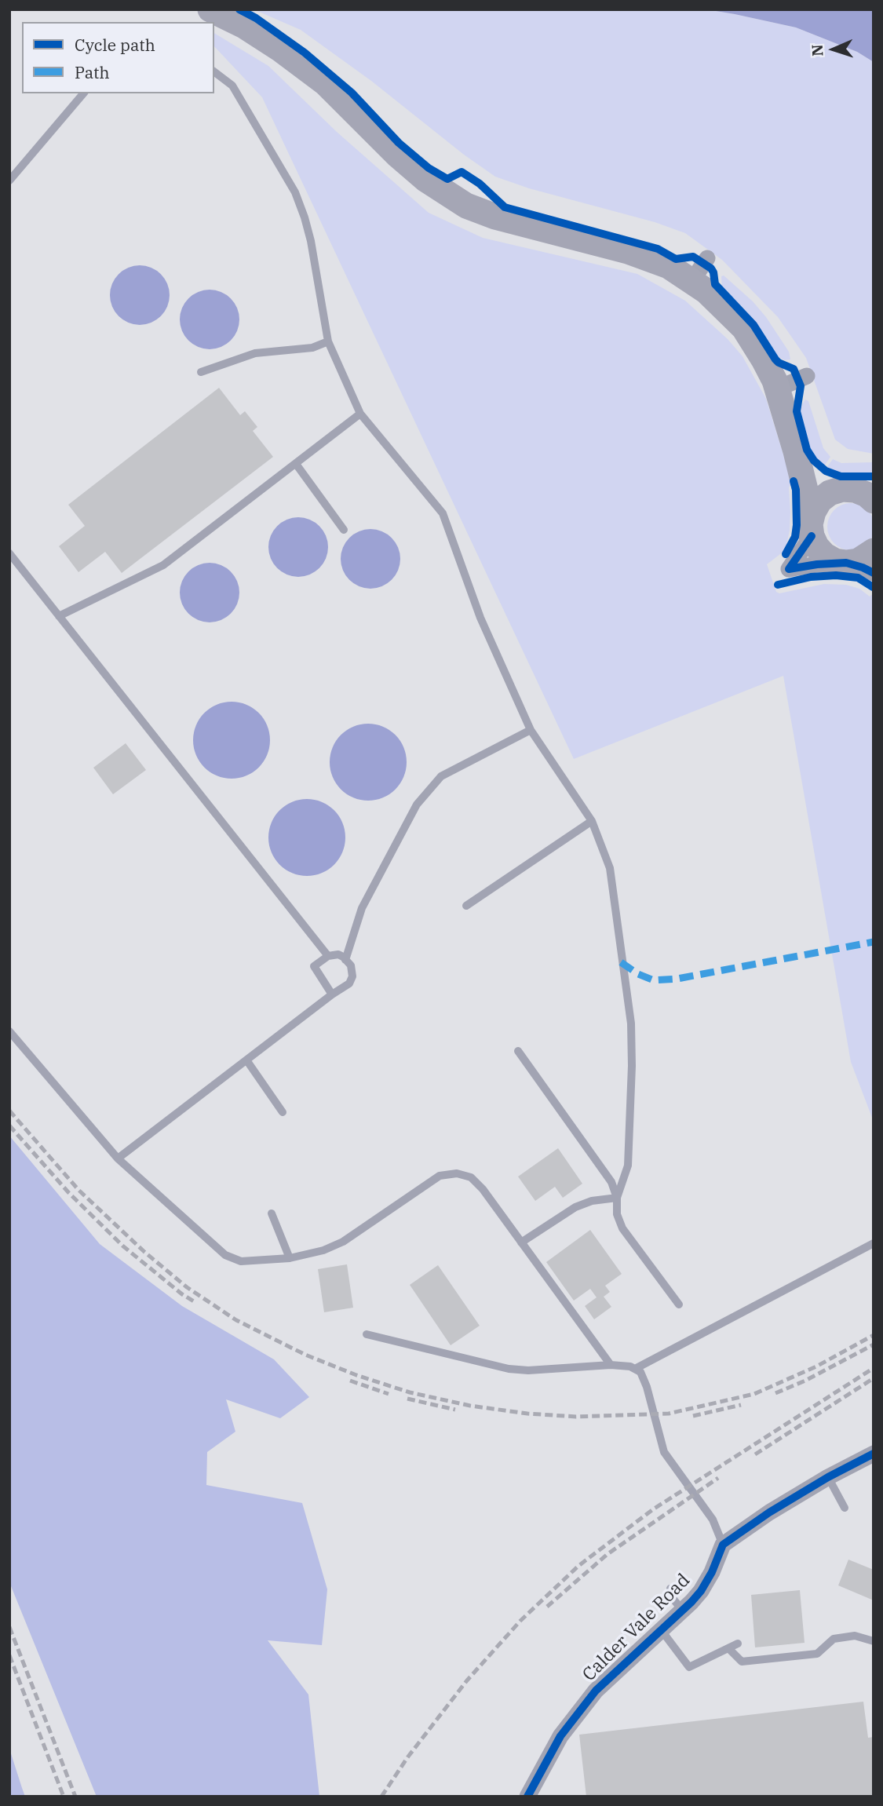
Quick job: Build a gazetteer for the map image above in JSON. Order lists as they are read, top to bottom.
{
  "streets": {
    "street": ["Calder Vale Road"]
  },
  "legend": ["Cycle path", "Path"],
  "north": "left"
}
